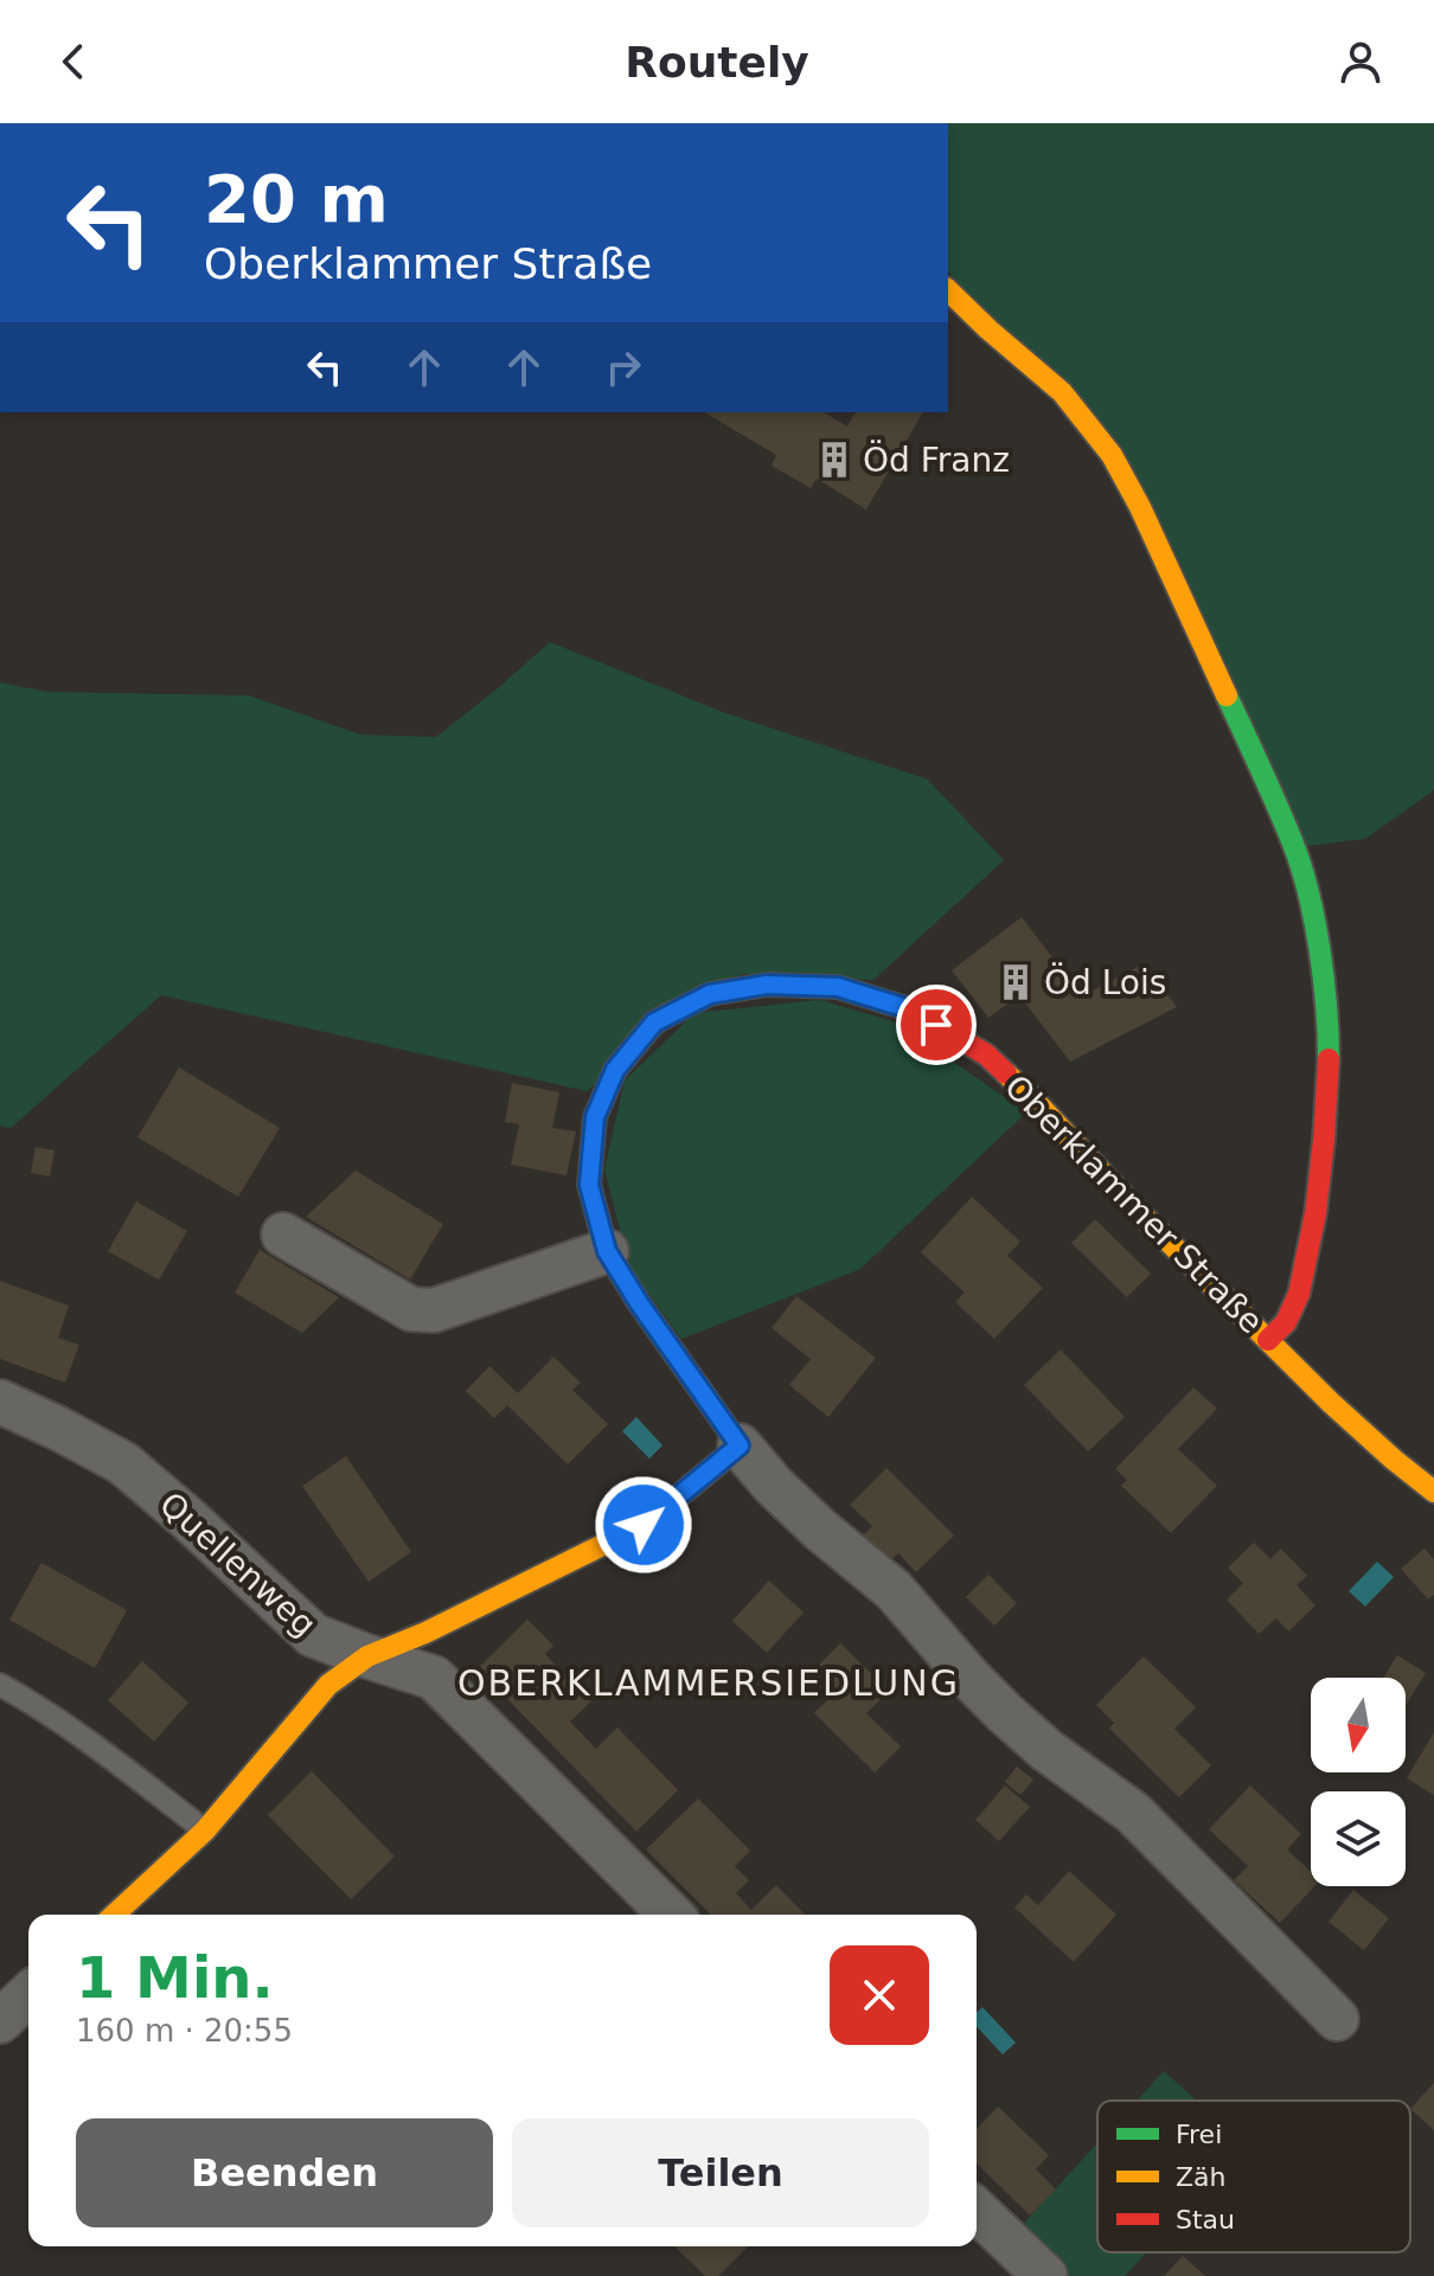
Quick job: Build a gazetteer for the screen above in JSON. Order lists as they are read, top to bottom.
{
  "streets": {
    "street": ["Oberklammer Straße", "Quellenweg"]
  },
  "districts": ["OBERKLAMMERSIEDLUNG"],
  "places": {
    "building": ["Öd Franz", "Öd Lois"]
  },
  "legend": ["Frei", "Zäh", "Stau"],
  "north": "bottom",
  "page": {
    "header": "Routely",
    "turn": ["20 m", "Oberklammer Straße"],
    "heading": ["1 Min.", "160 m · 20:55"],
    "buttons": ["Beenden", "Teilen"]
  }
}
